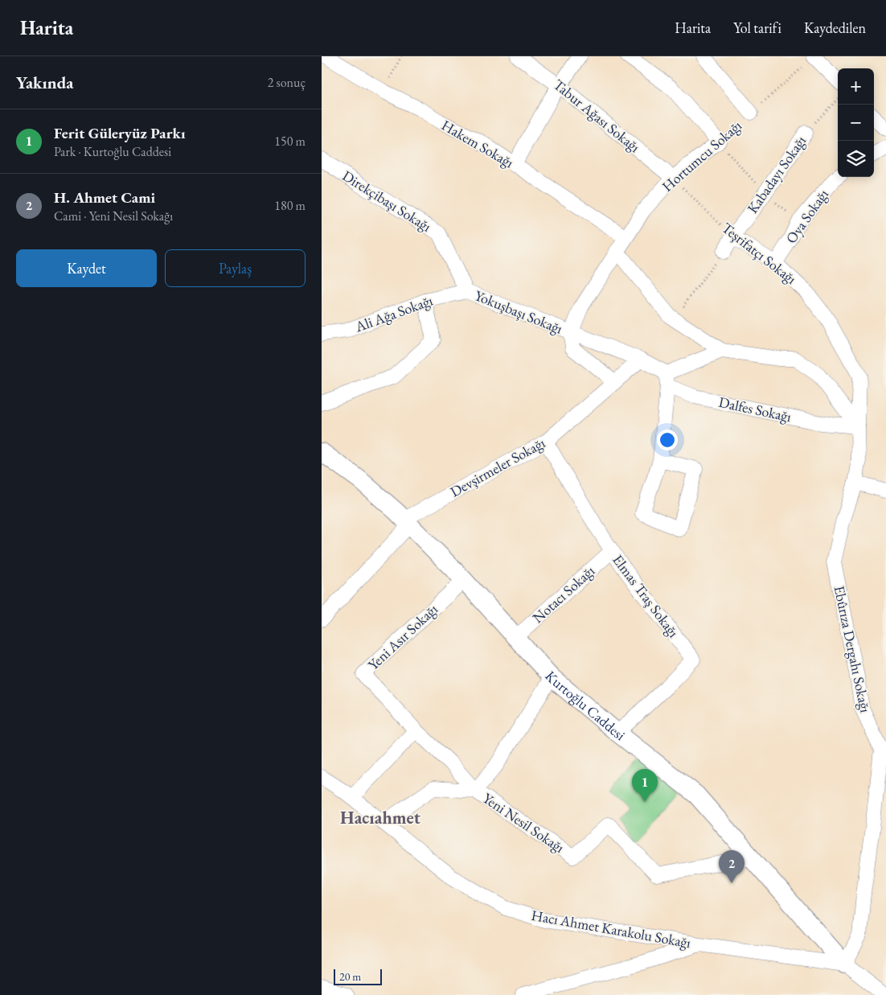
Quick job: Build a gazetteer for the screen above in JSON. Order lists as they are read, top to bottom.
{
  "streets": {
    "street": [
      "Tabur Ağası Sokağı",
      "Hakem Sokağı",
      "Hortumcu Sokağı",
      "Kabadayı Sokağı",
      "Direkçibaşı Sokağı",
      "Oya Sokağı",
      "Teşrifatçı Sokağı",
      "Yokuşbaşı Sokağı",
      "Ali Ağa Sokağı",
      "Dalfes Sokağı",
      "Devşirmeler Sokağı",
      "Notacı Sokağı",
      "Elmas Traş Sokağı",
      "Yeni Asır Sokağı",
      "Ebûrıza Dergahı Sokağı",
      "Kurtoğlu Caddesi",
      "Yeni Nesil Sokağı",
      "Hacı Ahmet Karakolu Sokağı"
    ]
  },
  "crossings": [
    ["Tabur Ağası Sokağı", "Hortumcu Sokağı"],
    ["Tabur Ağası Sokağı", "Teşrifatçı Sokağı"],
    ["Hakem Sokağı", "Hortumcu Sokağı"],
    ["Hortumcu Sokağı", "Teşrifatçı Sokağı"],
    ["Hortumcu Sokağı", "Yokuşbaşı Sokağı"],
    ["Kabadayı Sokağı", "Teşrifatçı Sokağı"],
    ["Direkçibaşı Sokağı", "Yokuşbaşı Sokağı"],
    ["Direkçibaşı Sokağı", "Ali Ağa Sokağı"],
    ["Oya Sokağı", "Teşrifatçı Sokağı"],
    ["Teşrifatçı Sokağı", "Dalfes Sokağı"],
    ["Teşrifatçı Sokağı", "Ebûrıza Dergahı Sokağı"],
    ["Yokuşbaşı Sokağı", "Ali Ağa Sokağı"],
    ["Yokuşbaşı Sokağı", "Dalfes Sokağı"],
    ["Yokuşbaşı Sokağı", "Devşirmeler Sokağı"],
    ["Dalfes Sokağı", "Ebûrıza Dergahı Sokağı"],
    ["Devşirmeler Sokağı", "Elmas Traş Sokağı"],
    ["Devşirmeler Sokağı", "Kurtoğlu Caddesi"],
    ["Notacı Sokağı", "Elmas Traş Sokağı"],
    ["Notacı Sokağı", "Kurtoğlu Caddesi"],
    ["Elmas Traş Sokağı", "Kurtoğlu Caddesi"],
    ["Yeni Asır Sokağı", "Kurtoğlu Caddesi"],
    ["Yeni Asır Sokağı", "Yeni Nesil Sokağı"],
    ["Ebûrıza Dergahı Sokağı", "Kurtoğlu Caddesi"],
    ["Ebûrıza Dergahı Sokağı", "Hacı Ahmet Karakolu Sokağı"],
    ["Kurtoğlu Caddesi", "Yeni Nesil Sokağı"],
    ["Kurtoğlu Caddesi", "Hacı Ahmet Karakolu Sokağı"]
  ],
  "districts": ["Hacıahmet"],
  "scale_bar": "20 m",
  "page": {
    "header": "Harita",
    "nav": ["Harita", "Yol tarifi", "Kaydedilen"],
    "heading": ["Yakında", "2 sonuç"],
    "map_buttons": ["+", "−"],
    "list": [
      {
        "mark": "1",
        "name": "Ferit Güleryüz Parkı",
        "note": "Park · Kurtoğlu Caddesi",
        "value": "150 m"
      },
      {
        "mark": "2",
        "name": "H. Ahmet Cami",
        "note": "Cami · Yeni Nesil Sokağı",
        "value": "180 m"
      }
    ],
    "buttons": ["Kaydet", "Paylaş"],
    "pins": ["1", "2"],
    "scale": "20 m"
  }
}
